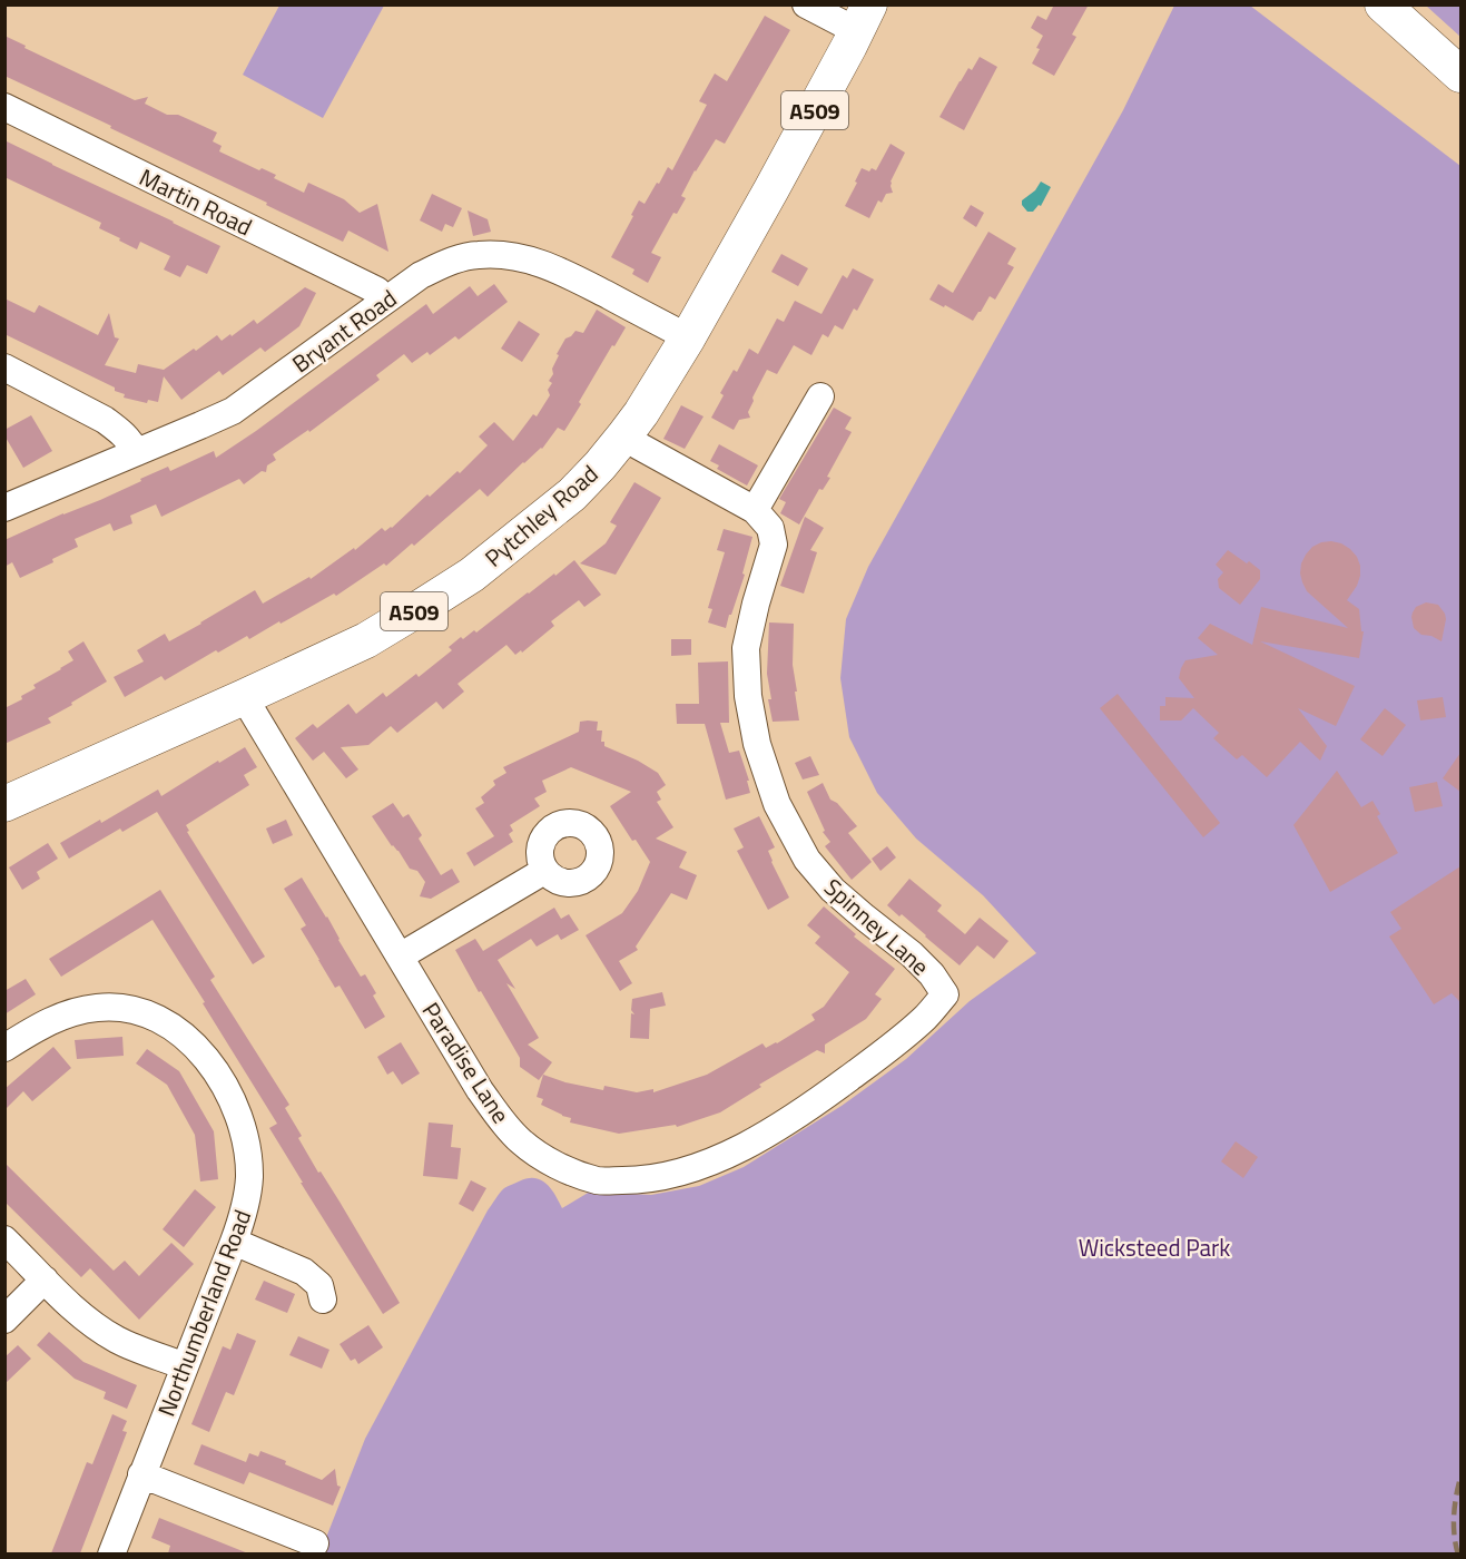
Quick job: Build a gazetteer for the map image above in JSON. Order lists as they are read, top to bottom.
{
  "streets": {
    "main road": ["A509", "Pytchley Road"],
    "street": [
      "Martin Road",
      "Bryant Road",
      "Spinney Lane",
      "Paradise Lane",
      "Northumberland Road"
    ]
  },
  "crossings": [
    ["Martin Road", "Bryant Road"],
    ["Bryant Road", "Pytchley Road"],
    ["Pytchley Road", "Spinney Lane"],
    ["Pytchley Road", "Paradise Lane"],
    ["Spinney Lane", "Paradise Lane"]
  ],
  "parks": ["Wicksteed Park"]
}
